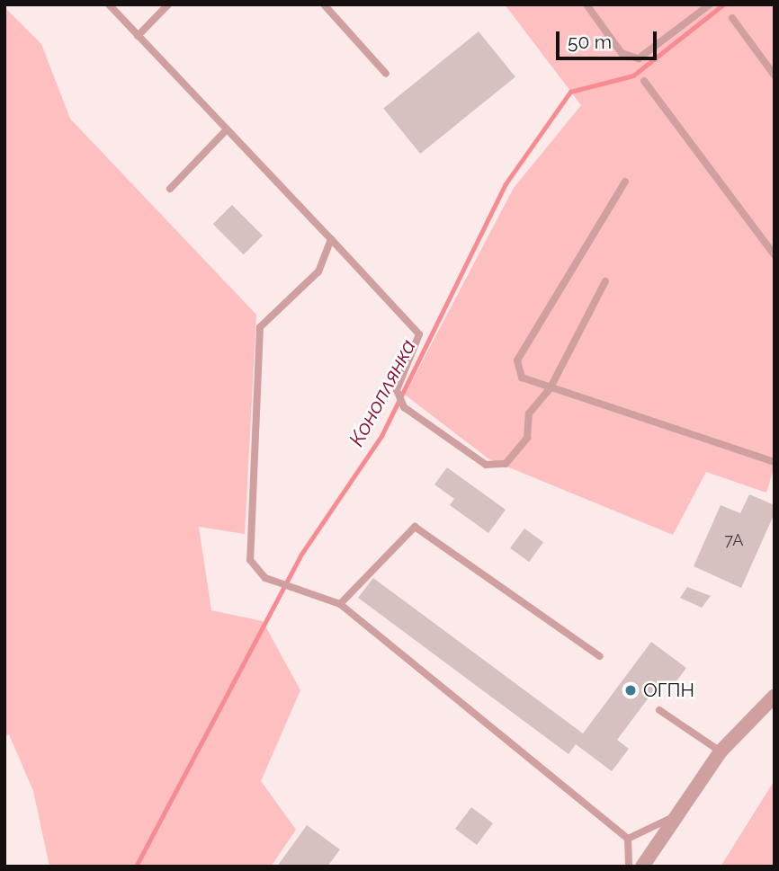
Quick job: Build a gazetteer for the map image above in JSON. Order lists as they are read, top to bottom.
{
  "water": ["Коноплянка"],
  "places": ["ОГПН"],
  "house_numbers": ["7А"],
  "scale_bar": "50 m"
}
